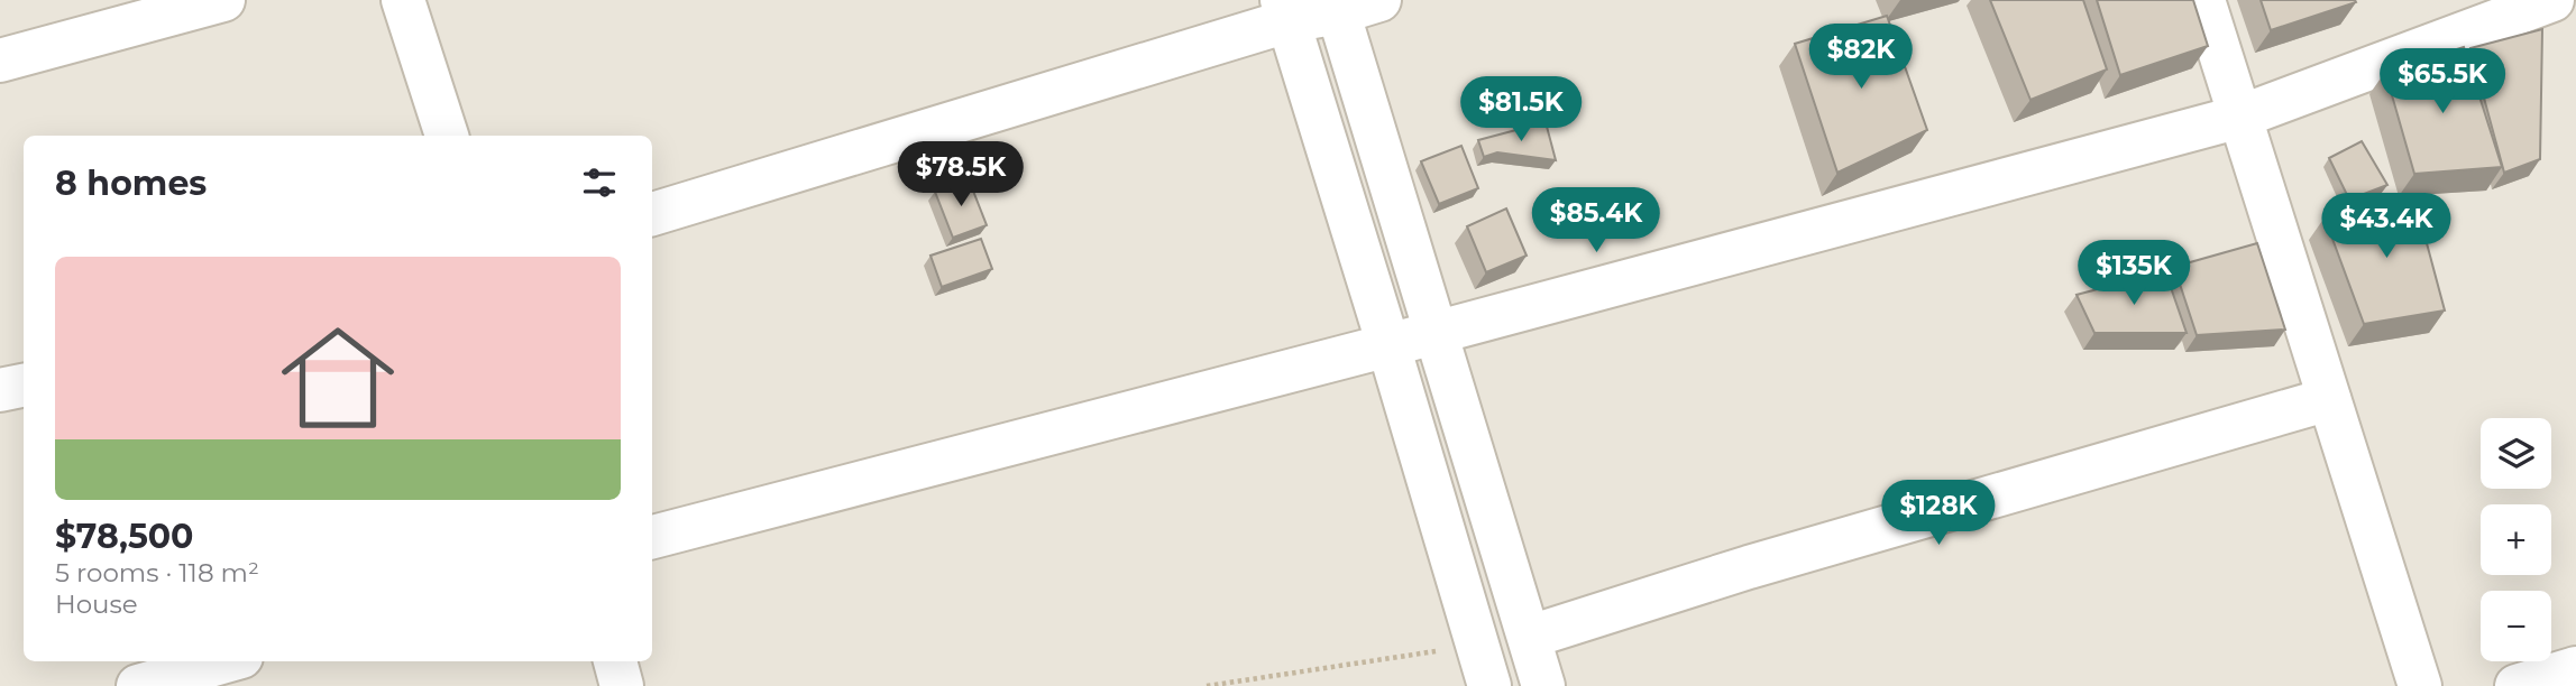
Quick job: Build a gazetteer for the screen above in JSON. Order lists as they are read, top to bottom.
{
  "page": {
    "price": [
      "$82K",
      "$65.5K",
      "$81.5K",
      "$78.5K",
      "$85.4K",
      "$43.4K",
      "$135K",
      "$128K"
    ],
    "heading": "8 homes",
    "list": [
      {
        "name": "$78,500",
        "note": "5 rooms · 118 m² · House"
      }
    ],
    "map_buttons": ["+", "−"]
  }
}
